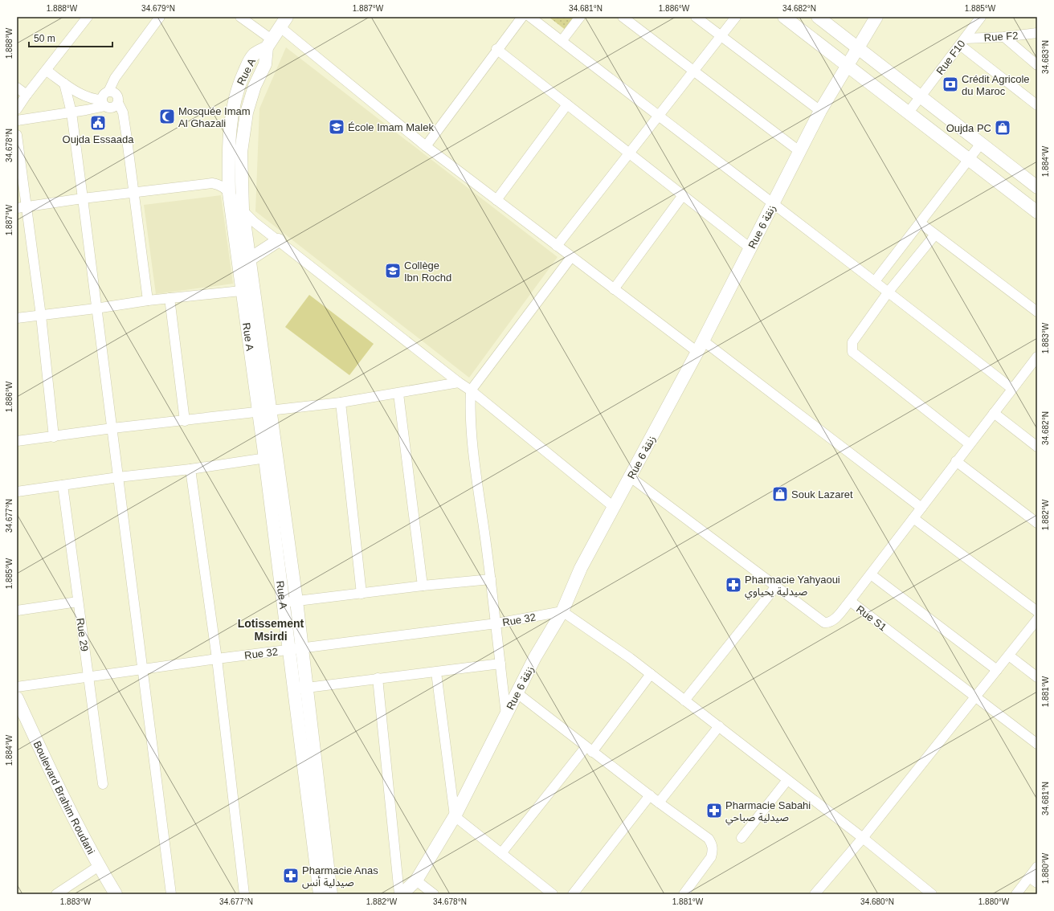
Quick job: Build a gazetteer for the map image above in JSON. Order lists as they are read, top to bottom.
{
  "streets": {
    "street": [
      "Rue F2",
      "Rue F10",
      "Rue A",
      "Rue 6 زنقة",
      "Rue S1",
      "Rue 32",
      "Rue 29",
      "Boulevard Brahim Roudani"
    ]
  },
  "crossings": [
    ["Rue F2", "Rue F10"],
    ["Rue A", "Rue 32"],
    ["Rue 6 زنقة", "Rue S1"],
    ["Rue 6 زنقة", "Rue 32"],
    ["Rue 32", "Rue 29"]
  ],
  "districts": ["Lotissement Msirdi"],
  "places": {
    "bank": ["Crédit Agricole du Maroc"],
    "mosque": ["Mosquée Imam Al Ghazali"],
    "public building": ["Oujda Essaada"],
    "school or university": ["École Imam Malek", "Collège Ibn Rochd"],
    "shop": ["Oujda PC", "Souk Lazaret"],
    "pharmacy": ["Pharmacie Yahyaoui صيدلية يحياوي", "Pharmacie Sabahi صيدلية صباحي", "Pharmacie Anas صيدلية أنس"]
  },
  "scale_bar": "50 m",
  "coordinates": [
    "1.888°W",
    "34.679°N",
    "1.887°W",
    "34.681°N",
    "1.886°W",
    "34.682°N",
    "1.885°W",
    "34.683°N",
    "34.678°N",
    "1.884°W",
    "1.883°W",
    "1.882°W",
    "34.677°N",
    "1.881°W",
    "1.880°W",
    "34.680°N"
  ]
}
